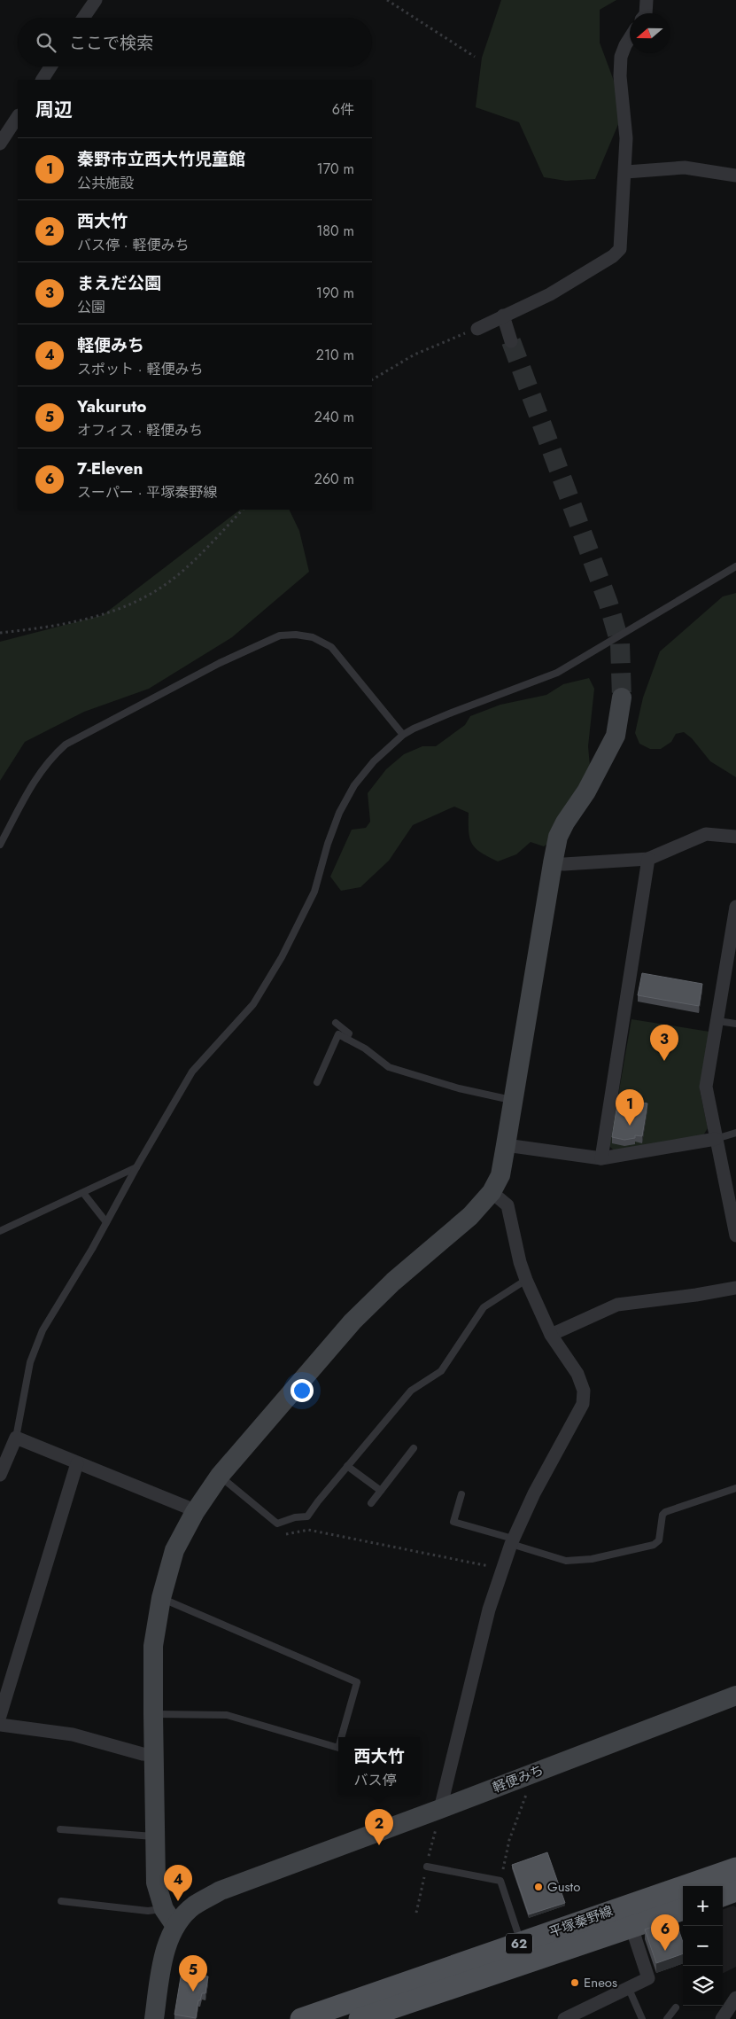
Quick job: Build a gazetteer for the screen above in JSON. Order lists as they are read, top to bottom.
{
  "streets": {
    "main road": ["平塚秦野線", "62"],
    "street": ["軽便みち"]
  },
  "places": ["Gusto", "Eneos"],
  "north": "left",
  "page": {
    "search": "ここで検索",
    "heading": ["周辺", "6件"],
    "list": [
      {
        "mark": "1",
        "name": "秦野市立西大竹児童館",
        "note": "公共施設",
        "value": "170 m"
      },
      {
        "mark": "2",
        "name": "西大竹",
        "note": "バス停 · 軽便みち",
        "value": "180 m"
      },
      {
        "mark": "3",
        "name": "まえだ公園",
        "note": "公園",
        "value": "190 m"
      },
      {
        "mark": "4",
        "name": "軽便みち",
        "note": "スポット · 軽便みち",
        "value": "210 m"
      },
      {
        "mark": "5",
        "name": "Yakuruto",
        "note": "オフィス · 軽便みち",
        "value": "240 m"
      },
      {
        "mark": "6",
        "name": "7-Eleven",
        "note": "スーパー · 平塚秦野線",
        "value": "260 m"
      }
    ],
    "pins": [
      "3",
      "1",
      "2",
      "4",
      "6",
      "5"
    ],
    "popup": ["西大竹", "バス停"],
    "map_buttons": ["+", "−"]
  }
}
